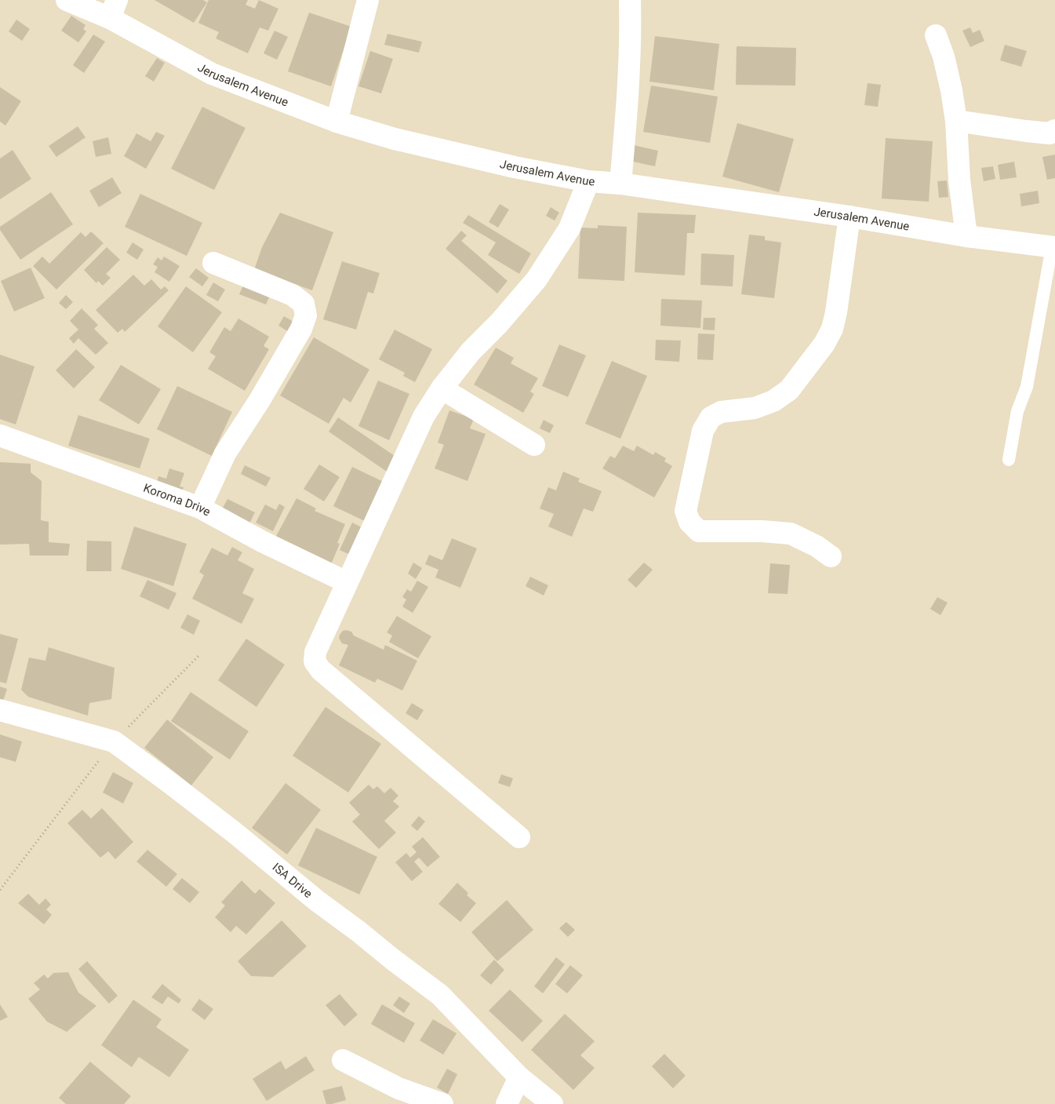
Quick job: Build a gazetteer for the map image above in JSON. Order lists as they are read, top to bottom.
{
  "streets": {
    "street": ["Jerusalem Avenue", "Koroma Drive", "ISA Drive"]
  }
}
